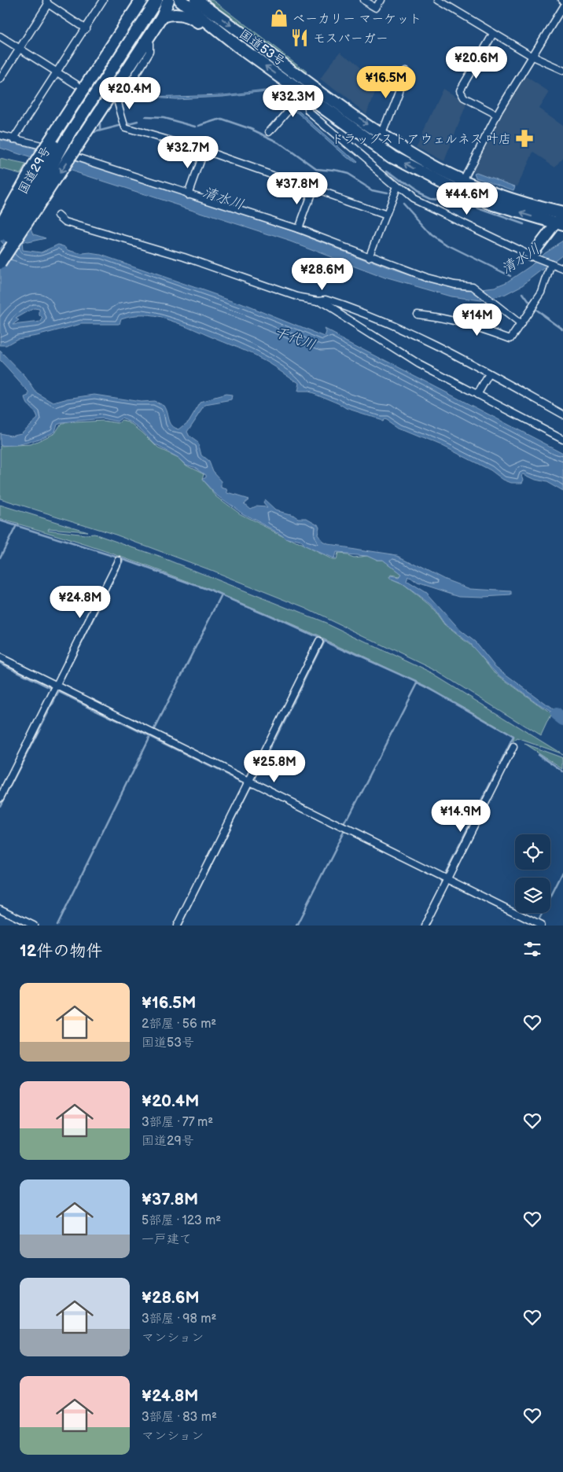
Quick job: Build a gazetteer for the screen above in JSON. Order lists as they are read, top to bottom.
{
  "streets": {
    "highway": ["国道53号", "国道29号"]
  },
  "water": ["清水川", "千代川"],
  "places": {
    "shop": ["ベーカリー マーケット"],
    "restaurant": ["モスバーガー"],
    "pharmacy": ["ドラッグストアウェルネス 叶店"]
  },
  "page": {
    "price": [
      "¥20.6M",
      "¥16.5M",
      "¥20.4M",
      "¥32.3M",
      "¥32.7M",
      "¥37.8M",
      "¥44.6M",
      "¥28.6M",
      "¥14M",
      "¥24.8M",
      "¥25.8M",
      "¥14.9M"
    ],
    "heading": "12件の物件",
    "list": [
      {
        "name": "¥16.5M",
        "note": "2部屋 · 56 m² · 国道53号"
      },
      {
        "name": "¥20.4M",
        "note": "3部屋 · 77 m² · 国道29号"
      },
      {
        "name": "¥37.8M",
        "note": "5部屋 · 123 m² · 一戸建て"
      },
      {
        "name": "¥28.6M",
        "note": "3部屋 · 98 m² · マンション"
      },
      {
        "name": "¥24.8M",
        "note": "3部屋 · 83 m² · マンション"
      }
    ]
  }
}
